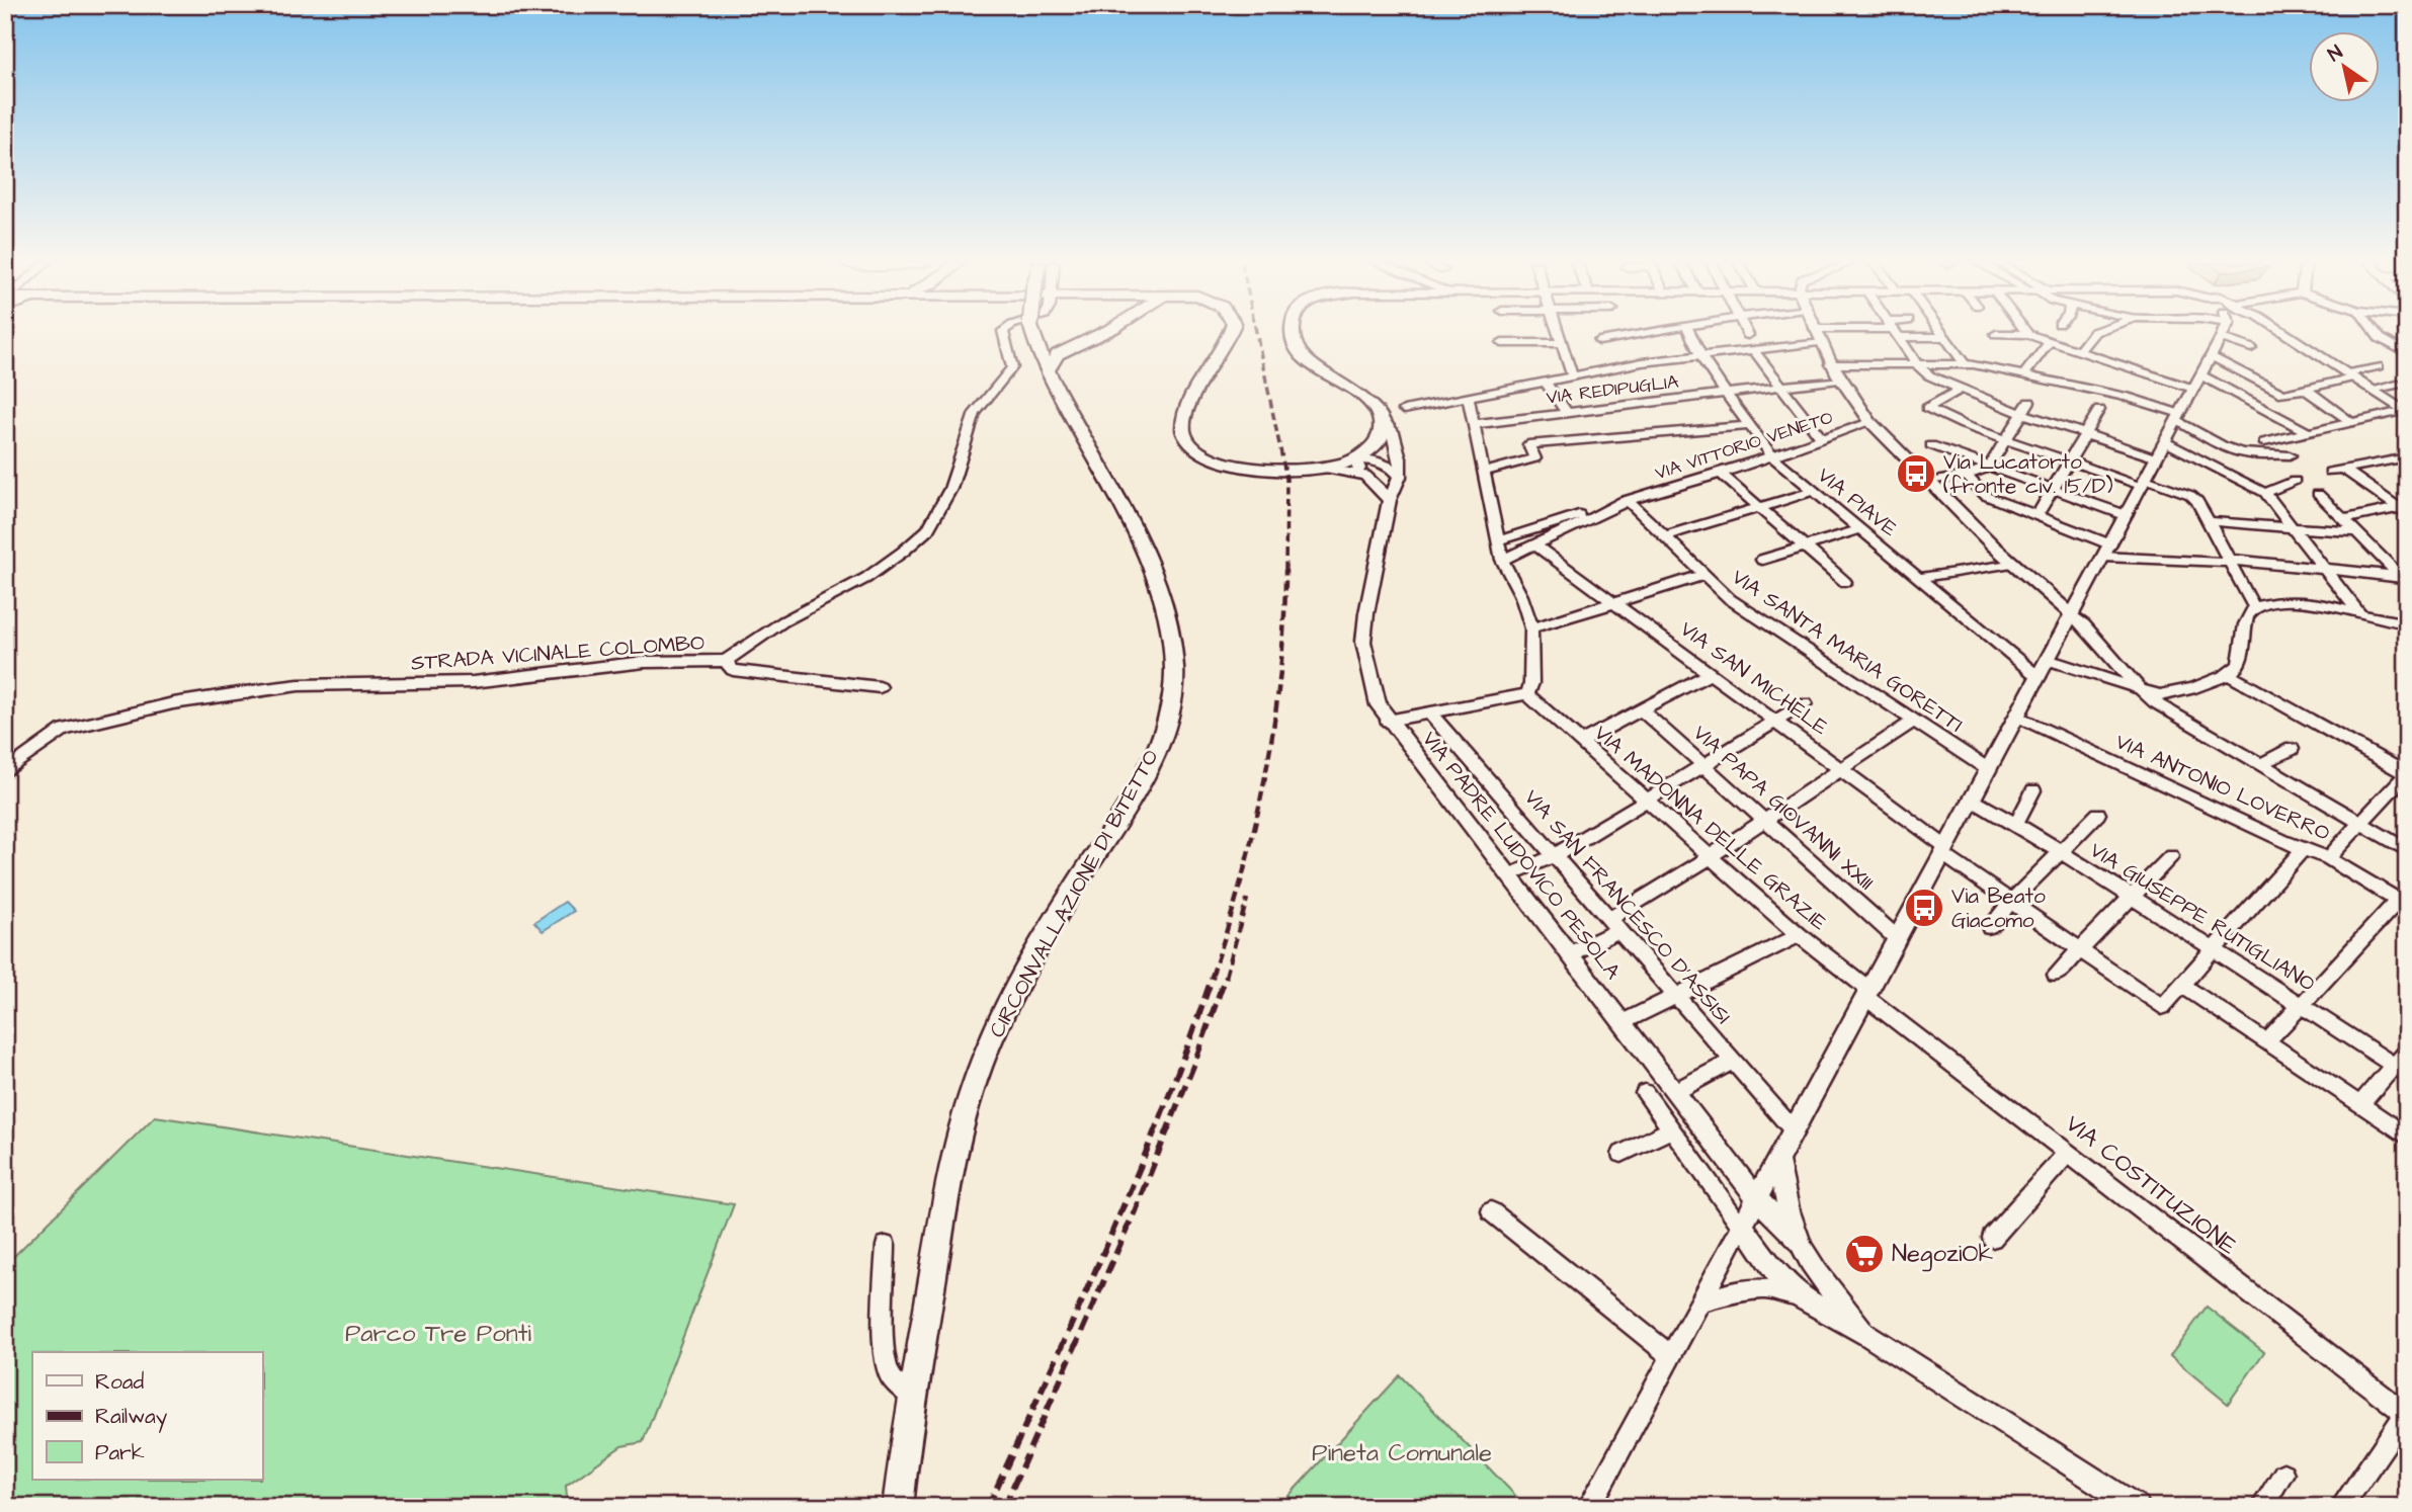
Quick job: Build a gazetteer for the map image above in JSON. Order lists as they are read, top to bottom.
{
  "streets": {
    "main road": ["CIRCONVALLAZIONE DI BITETTO"],
    "street": [
      "VIA REDIPUGLIA",
      "VIA VITTORIO VENETO",
      "VIA PIAVE",
      "VIA SANTA MARIA GORETTI",
      "STRADA VICINALE COLOMBO",
      "VIA SAN MICHELE",
      "VIA ANTONIO LOVERRO",
      "VIA PAPA GIOVANNI XXIII",
      "VIA MADONNA DELLE GRAZIE",
      "VIA PADRE LUDOVICO PESOLA",
      "VIA SAN FRANCESCO D'ASSISI",
      "VIA GIUSEPPE RUTIGLIANO",
      "VIA COSTITUZIONE"
    ]
  },
  "crossings": [
    ["VIA REDIPUGLIA", "VIA PIAVE"],
    ["VIA VITTORIO VENETO", "VIA PIAVE"],
    ["VIA VITTORIO VENETO", "VIA SANTA MARIA GORETTI"],
    ["VIA VITTORIO VENETO", "VIA SAN MICHELE"],
    ["VIA MADONNA DELLE GRAZIE", "VIA COSTITUZIONE"]
  ],
  "parks": ["Parco Tre Ponti", "Pineta Comunale"],
  "places": {
    "bus stop": ["Via Lucatorto (fronte civ. 15/D)", "Via Beato Giacomo"],
    "supermarket": ["NegoziOk"]
  },
  "legend": ["Road", "Railway", "Park"],
  "north": "top left"
}
